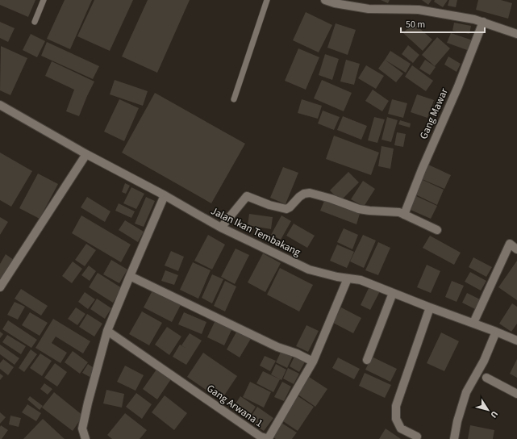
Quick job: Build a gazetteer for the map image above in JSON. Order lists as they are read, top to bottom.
{
  "streets": {
    "street": ["Gang Mawar", "Jalan Ikan Tembakang", "Gang Arwana 1"]
  },
  "crossings": [
    ["Jalan Ikan Tembakang", "Gang Arwana 1"]
  ],
  "scale_bar": "50 m",
  "north": "bottom right"
}
